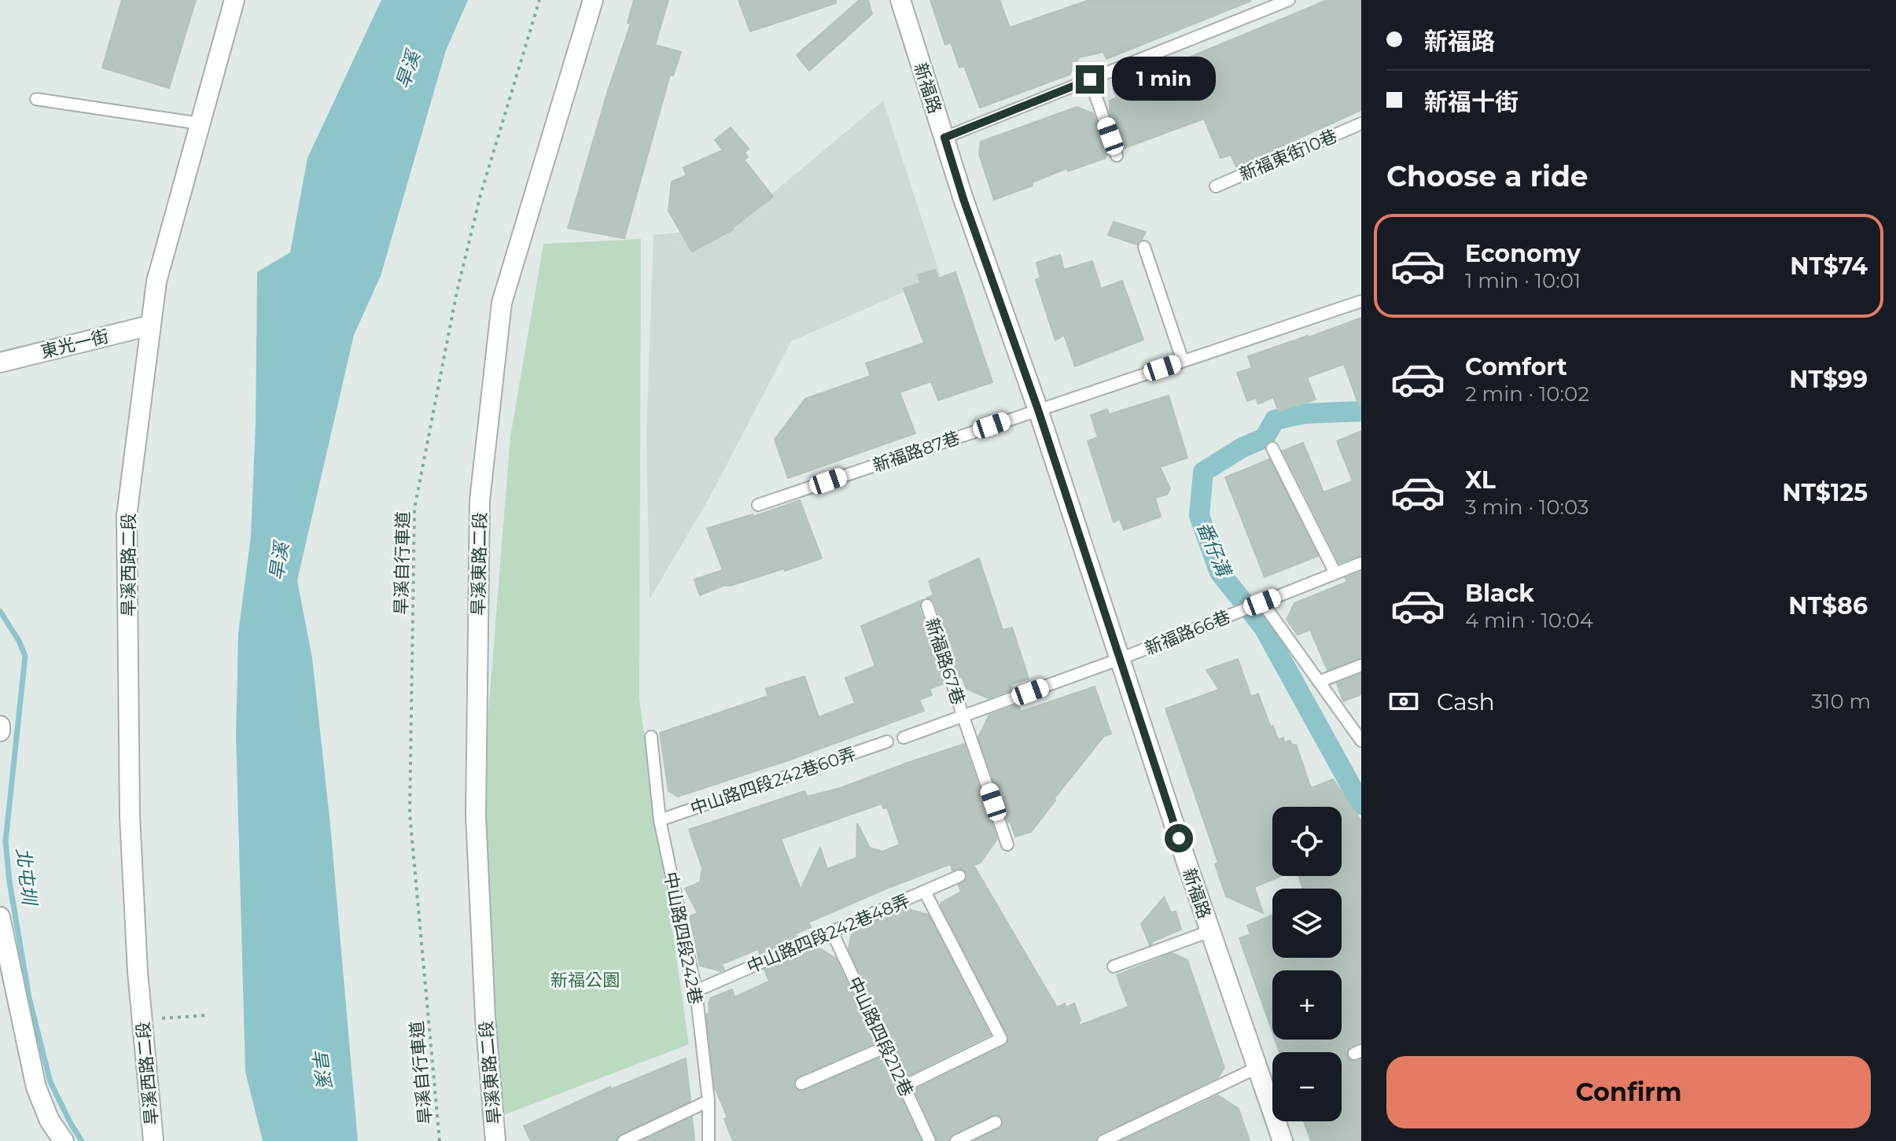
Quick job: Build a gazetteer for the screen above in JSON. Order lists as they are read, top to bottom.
{
  "streets": {
    "street": [
      "新福路",
      "東光一街",
      "旱溪東路二段",
      "旱溪西路二段"
    ],
    "lane": [
      "新福東街10巷",
      "新福路87巷",
      "新福路66巷",
      "新福路67巷",
      "中山路四段242巷60弄",
      "中山路四段242巷48弄",
      "中山路四段242巷",
      "中山路四段212巷"
    ],
    "path": ["旱溪自行車道"]
  },
  "crossings": [
    ["新福路", "新福路87巷"],
    ["新福路", "新福路66巷"],
    ["新福路", "新福路67巷"],
    ["東光一街", "旱溪西路二段"],
    ["新福路66巷", "新福路67巷"],
    ["中山路四段242巷60弄", "中山路四段242巷"],
    ["中山路四段242巷48弄", "中山路四段242巷"],
    ["中山路四段242巷48弄", "中山路四段212巷"]
  ],
  "water": ["旱溪", "番仔溝", "北屯圳"],
  "parks": ["新福公園"],
  "page": {
    "banner": ["新福路", "新福十街"],
    "bubble": "1 min",
    "heading": "Choose a ride",
    "list": [
      {
        "name": "Economy",
        "note": "1 min · 10:01",
        "value": "NT$74"
      },
      {
        "name": "Comfort",
        "note": "2 min · 10:02",
        "value": "NT$99"
      },
      {
        "name": "XL",
        "note": "3 min · 10:03",
        "value": "NT$125"
      },
      {
        "name": "Black",
        "note": "4 min · 10:04",
        "value": "NT$86"
      }
    ],
    "pay": ["Cash", "310 m"],
    "map_buttons": ["+", "−"],
    "buttons": "Confirm"
  }
}
